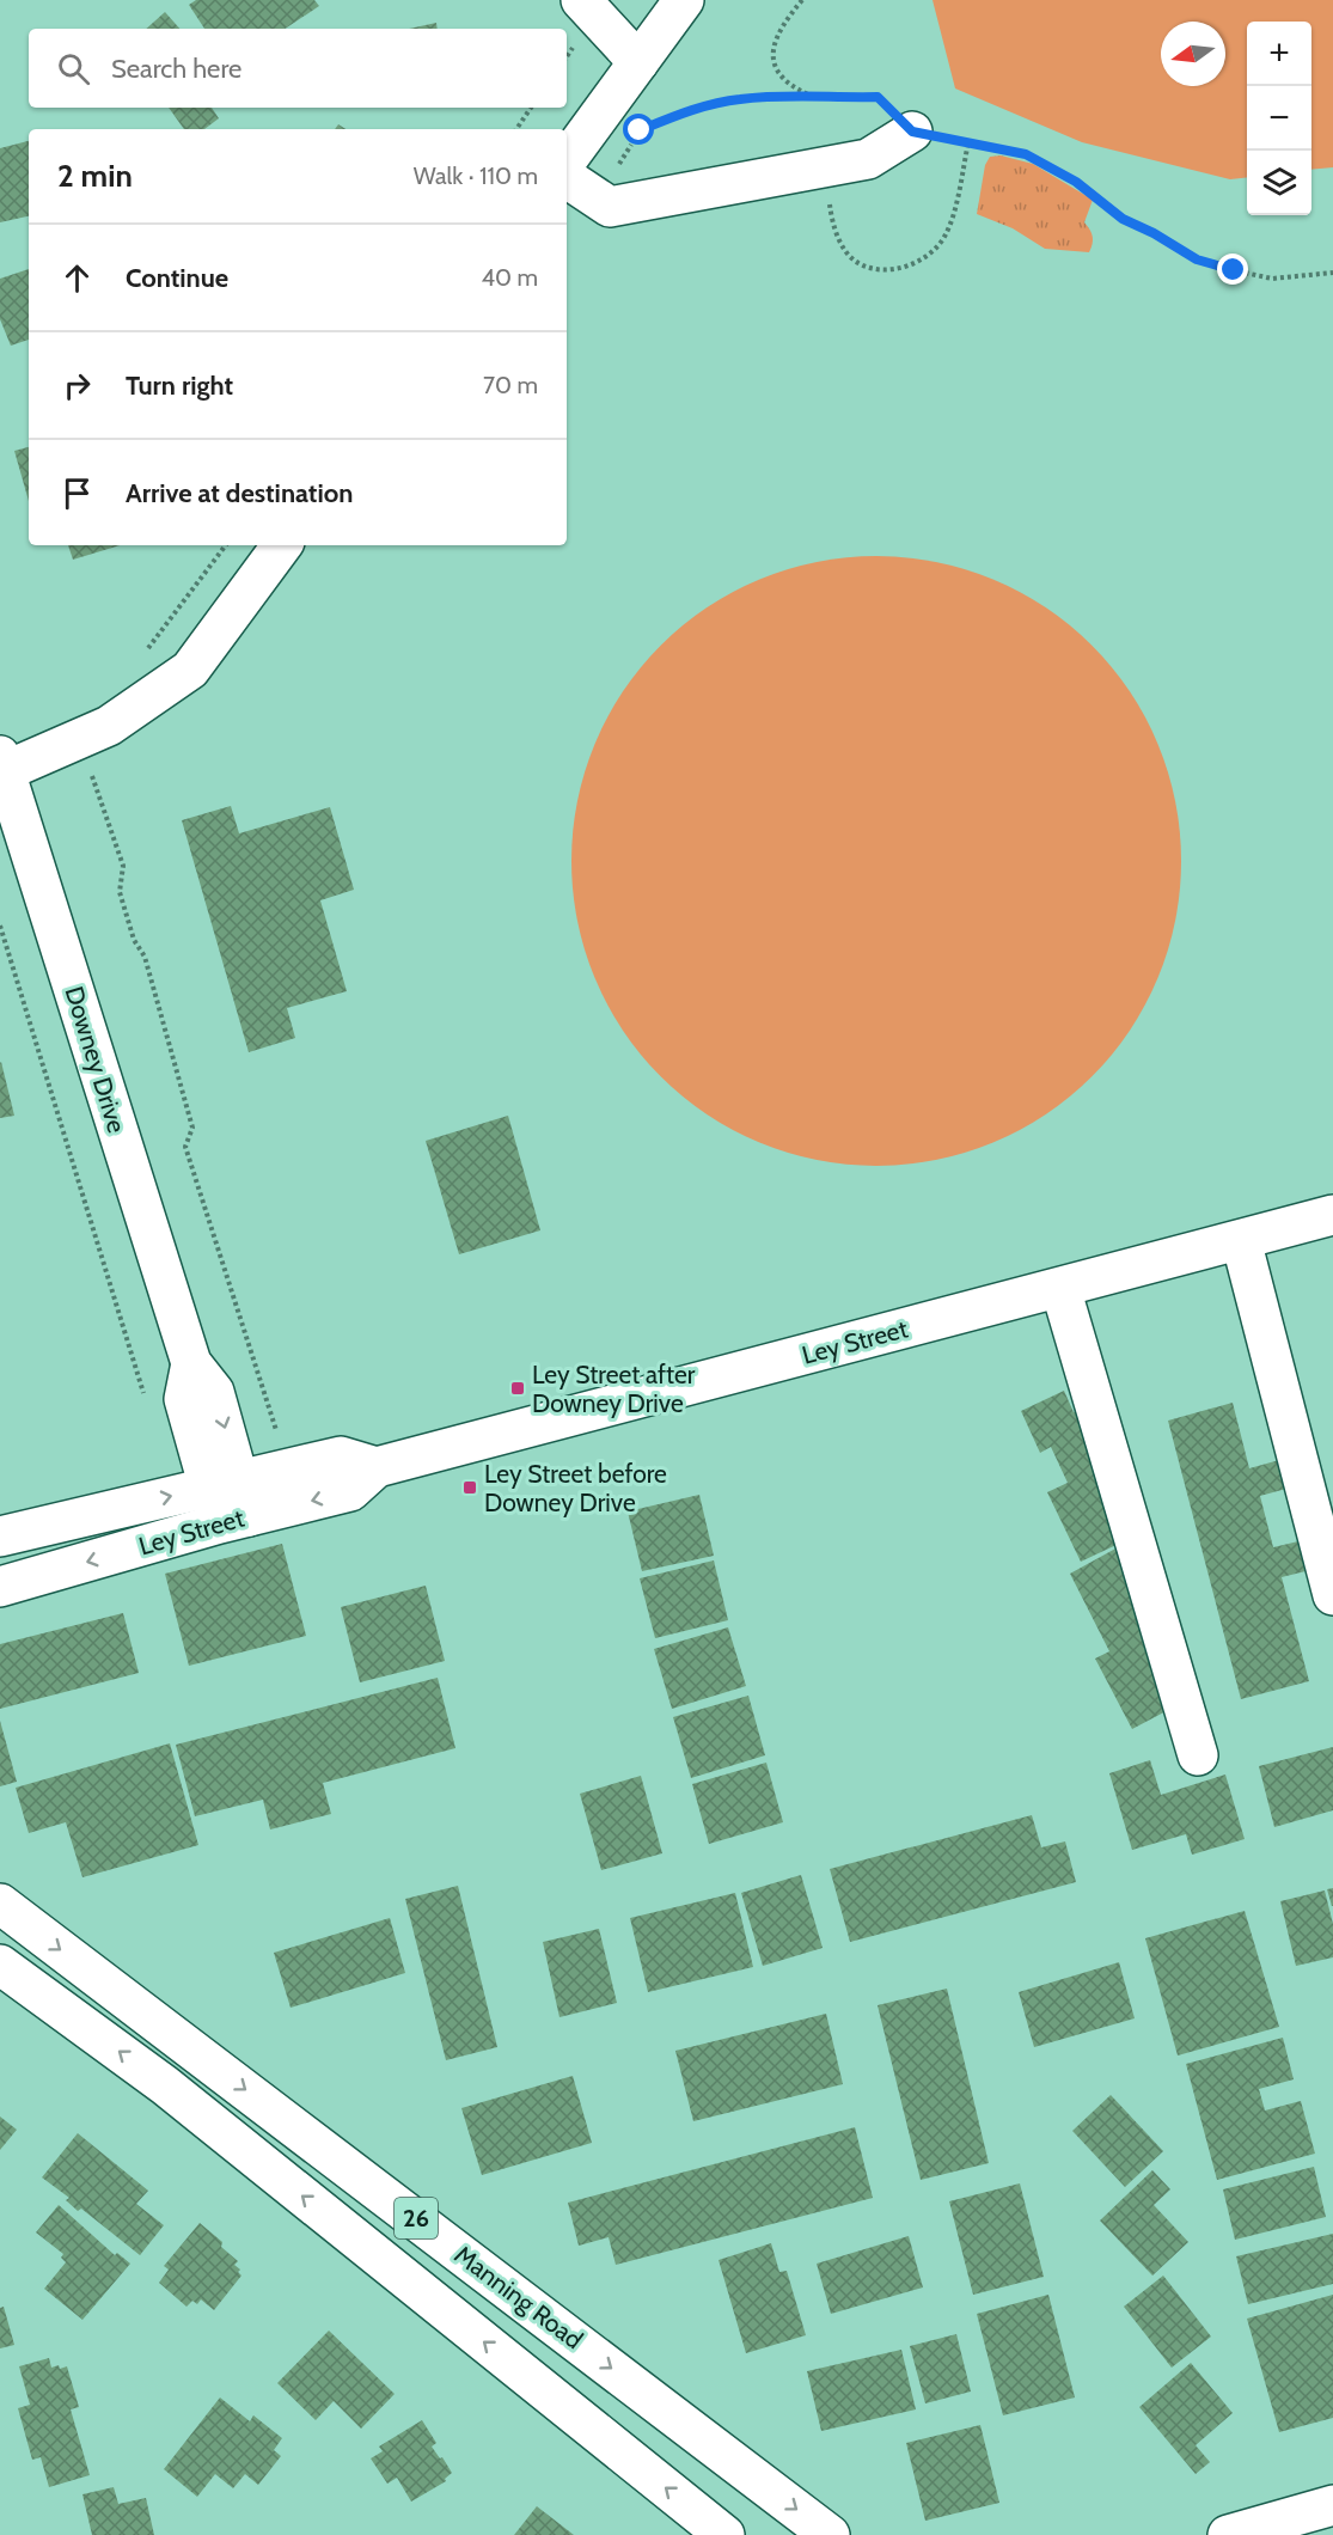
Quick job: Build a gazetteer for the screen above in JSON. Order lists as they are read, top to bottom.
{
  "streets": {
    "street": [
      "Downey Drive",
      "Ley Street",
      "26",
      "Manning Road"
    ]
  },
  "crossings": [
    ["Downey Drive", "Ley Street"]
  ],
  "places": {
    "transit": ["Ley Street after Downey Drive", "Ley Street before Downey Drive"]
  },
  "north": "left",
  "page": {
    "map_buttons": ["+", "−"],
    "search": "Search here",
    "heading": ["2 min", "Walk · 110 m"],
    "list": [
      ["Continue", "40 m"],
      ["Turn right", "70 m"],
      "Arrive at destination"
    ]
  }
}
